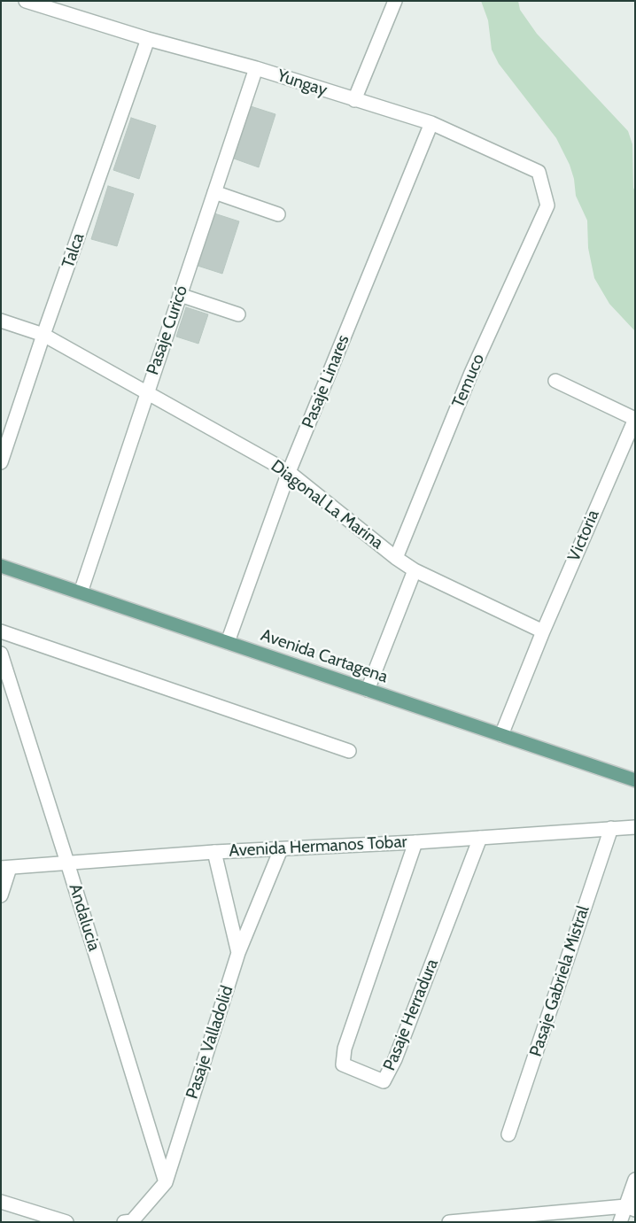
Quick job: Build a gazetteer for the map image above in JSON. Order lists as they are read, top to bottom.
{
  "streets": {
    "main road": ["Avenida Cartagena"],
    "street": [
      "Yungay",
      "Talca",
      "Pasaje Curicó",
      "Temuco",
      "Pasaje Linares",
      "Diagonal La Marina",
      "Victoria",
      "Avenida Hermanos Tobar",
      "Andalucia",
      "Pasaje Gabriela Mistral",
      "Pasaje Herradura",
      "Pasaje Valladolid"
    ]
  },
  "crossings": [
    ["Yungay", "Talca"],
    ["Yungay", "Pasaje Curicó"],
    ["Yungay", "Temuco"],
    ["Yungay", "Pasaje Linares"],
    ["Talca", "Diagonal La Marina"],
    ["Pasaje Curicó", "Diagonal La Marina"],
    ["Pasaje Curicó", "Avenida Cartagena"],
    ["Temuco", "Diagonal La Marina"],
    ["Pasaje Linares", "Diagonal La Marina"],
    ["Pasaje Linares", "Avenida Cartagena"],
    ["Diagonal La Marina", "Victoria"],
    ["Victoria", "Avenida Cartagena"],
    ["Avenida Hermanos Tobar", "Andalucia"],
    ["Avenida Hermanos Tobar", "Pasaje Gabriela Mistral"],
    ["Avenida Hermanos Tobar", "Pasaje Herradura"],
    ["Avenida Hermanos Tobar", "Pasaje Valladolid"],
    ["Andalucia", "Pasaje Valladolid"]
  ]
}
